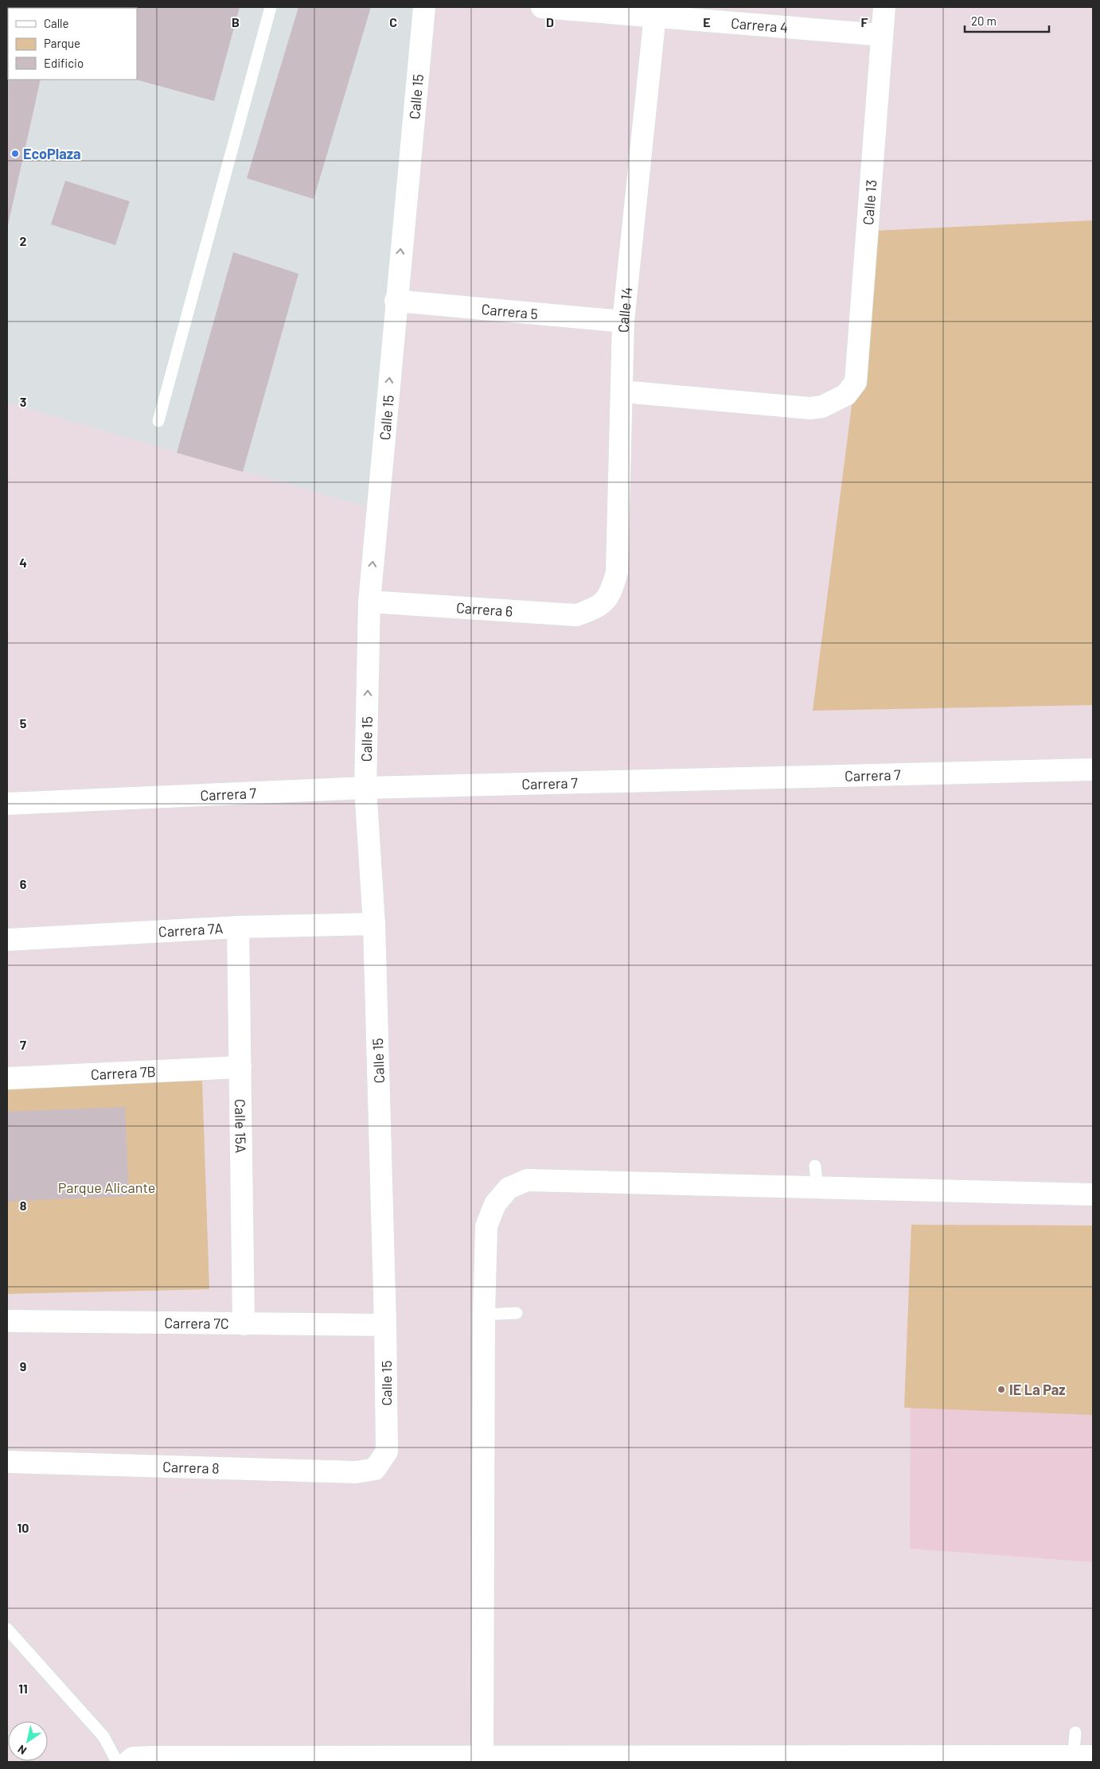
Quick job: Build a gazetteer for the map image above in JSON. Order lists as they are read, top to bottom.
{
  "streets": {
    "street": [
      "Carrera 4",
      "Calle 15",
      "Calle 13",
      "Calle 14",
      "Carrera 5",
      "Carrera 6",
      "Carrera 7",
      "Carrera 7A",
      "Carrera 7B",
      "Calle 15A",
      "Carrera 7C",
      "Carrera 8"
    ]
  },
  "crossings": [
    ["Carrera 4", "Calle 13"],
    ["Carrera 4", "Calle 14"],
    ["Calle 15", "Carrera 5"],
    ["Calle 15", "Carrera 6"],
    ["Calle 15", "Carrera 7"],
    ["Calle 15", "Carrera 7A"],
    ["Calle 15", "Carrera 7C"],
    ["Calle 15", "Carrera 8"],
    ["Calle 13", "Calle 14"],
    ["Calle 14", "Carrera 5"],
    ["Calle 14", "Carrera 6"],
    ["Carrera 7A", "Calle 15A"],
    ["Carrera 7B", "Calle 15A"],
    ["Calle 15A", "Carrera 7C"]
  ],
  "one_way": ["Calle 15"],
  "parks": ["Parque Alicante"],
  "places": ["EcoPlaza", "IE La Paz"],
  "legend": ["Calle", "Parque", "Edificio"],
  "scale_bar": "20 m",
  "north": "bottom left",
  "grid": {
    "columns": [
      "B",
      "C",
      "D",
      "E",
      "F"
    ],
    "rows": [
      "2",
      "3",
      "4",
      "5",
      "6",
      "7",
      "8",
      "9",
      "10",
      "11"
    ]
  }
}
